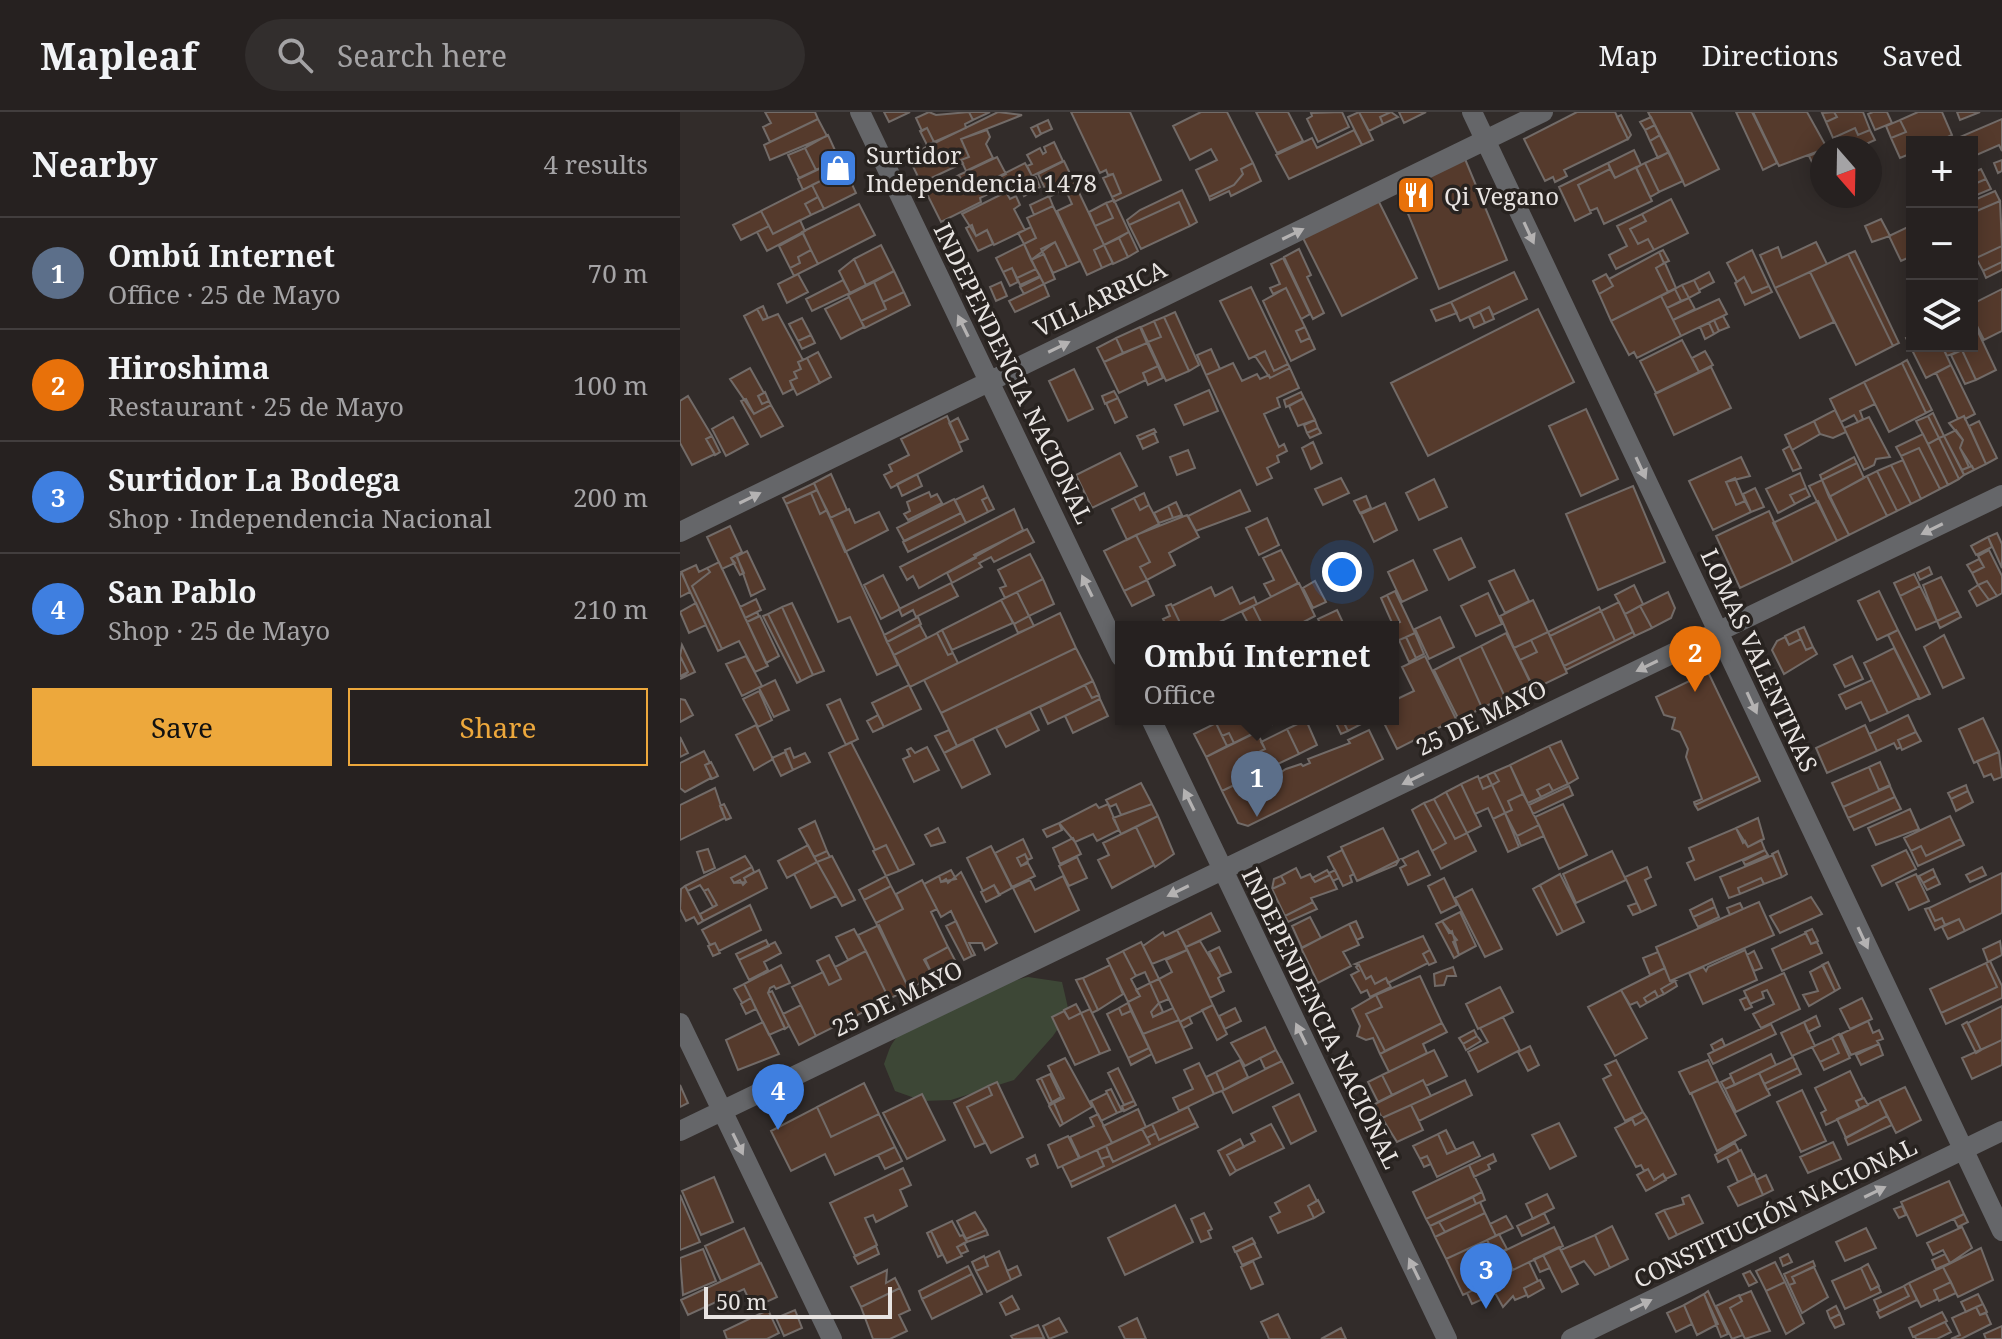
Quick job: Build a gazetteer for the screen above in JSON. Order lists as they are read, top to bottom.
{
  "streets": {
    "street": [
      "VILLARRICA",
      "INDEPENDENCIA NACIONAL",
      "LOMAS VALENTINAS",
      "25 DE MAYO",
      "CONSTITUCIÓN NACIONAL"
    ]
  },
  "crossings": [
    ["VILLARRICA", "INDEPENDENCIA NACIONAL"],
    ["VILLARRICA", "LOMAS VALENTINAS"],
    ["INDEPENDENCIA NACIONAL", "25 DE MAYO"],
    ["LOMAS VALENTINAS", "25 DE MAYO"],
    ["LOMAS VALENTINAS", "CONSTITUCIÓN NACIONAL"]
  ],
  "one_way": [
    "VILLARRICA",
    "INDEPENDENCIA NACIONAL",
    "LOMAS VALENTINAS",
    "25 DE MAYO",
    "CONSTITUCIÓN NACIONAL"
  ],
  "places": {
    "shop": ["Surtidor Independencia 1478"],
    "restaurant": ["Qi Vegano"]
  },
  "scale_bar": "50 m",
  "north": "bottom",
  "page": {
    "header": "Mapleaf",
    "search": "Search here",
    "nav": ["Map", "Directions", "Saved"],
    "heading": ["Nearby", "4 results"],
    "map_buttons": ["+", "−"],
    "list": [
      {
        "mark": "1",
        "name": "Ombú Internet",
        "note": "Office · 25 de Mayo",
        "value": "70 m"
      },
      {
        "mark": "2",
        "name": "Hiroshima",
        "note": "Restaurant · 25 de Mayo",
        "value": "100 m"
      },
      {
        "mark": "3",
        "name": "Surtidor La Bodega",
        "note": "Shop · Independencia Nacional",
        "value": "200 m"
      },
      {
        "mark": "4",
        "name": "San Pablo",
        "note": "Shop · 25 de Mayo",
        "value": "210 m"
      }
    ],
    "popup": ["Ombú Internet", "Office"],
    "pins": [
      "2",
      "1",
      "4",
      "3"
    ],
    "buttons": ["Save", "Share"],
    "scale": "50 m"
  }
}
